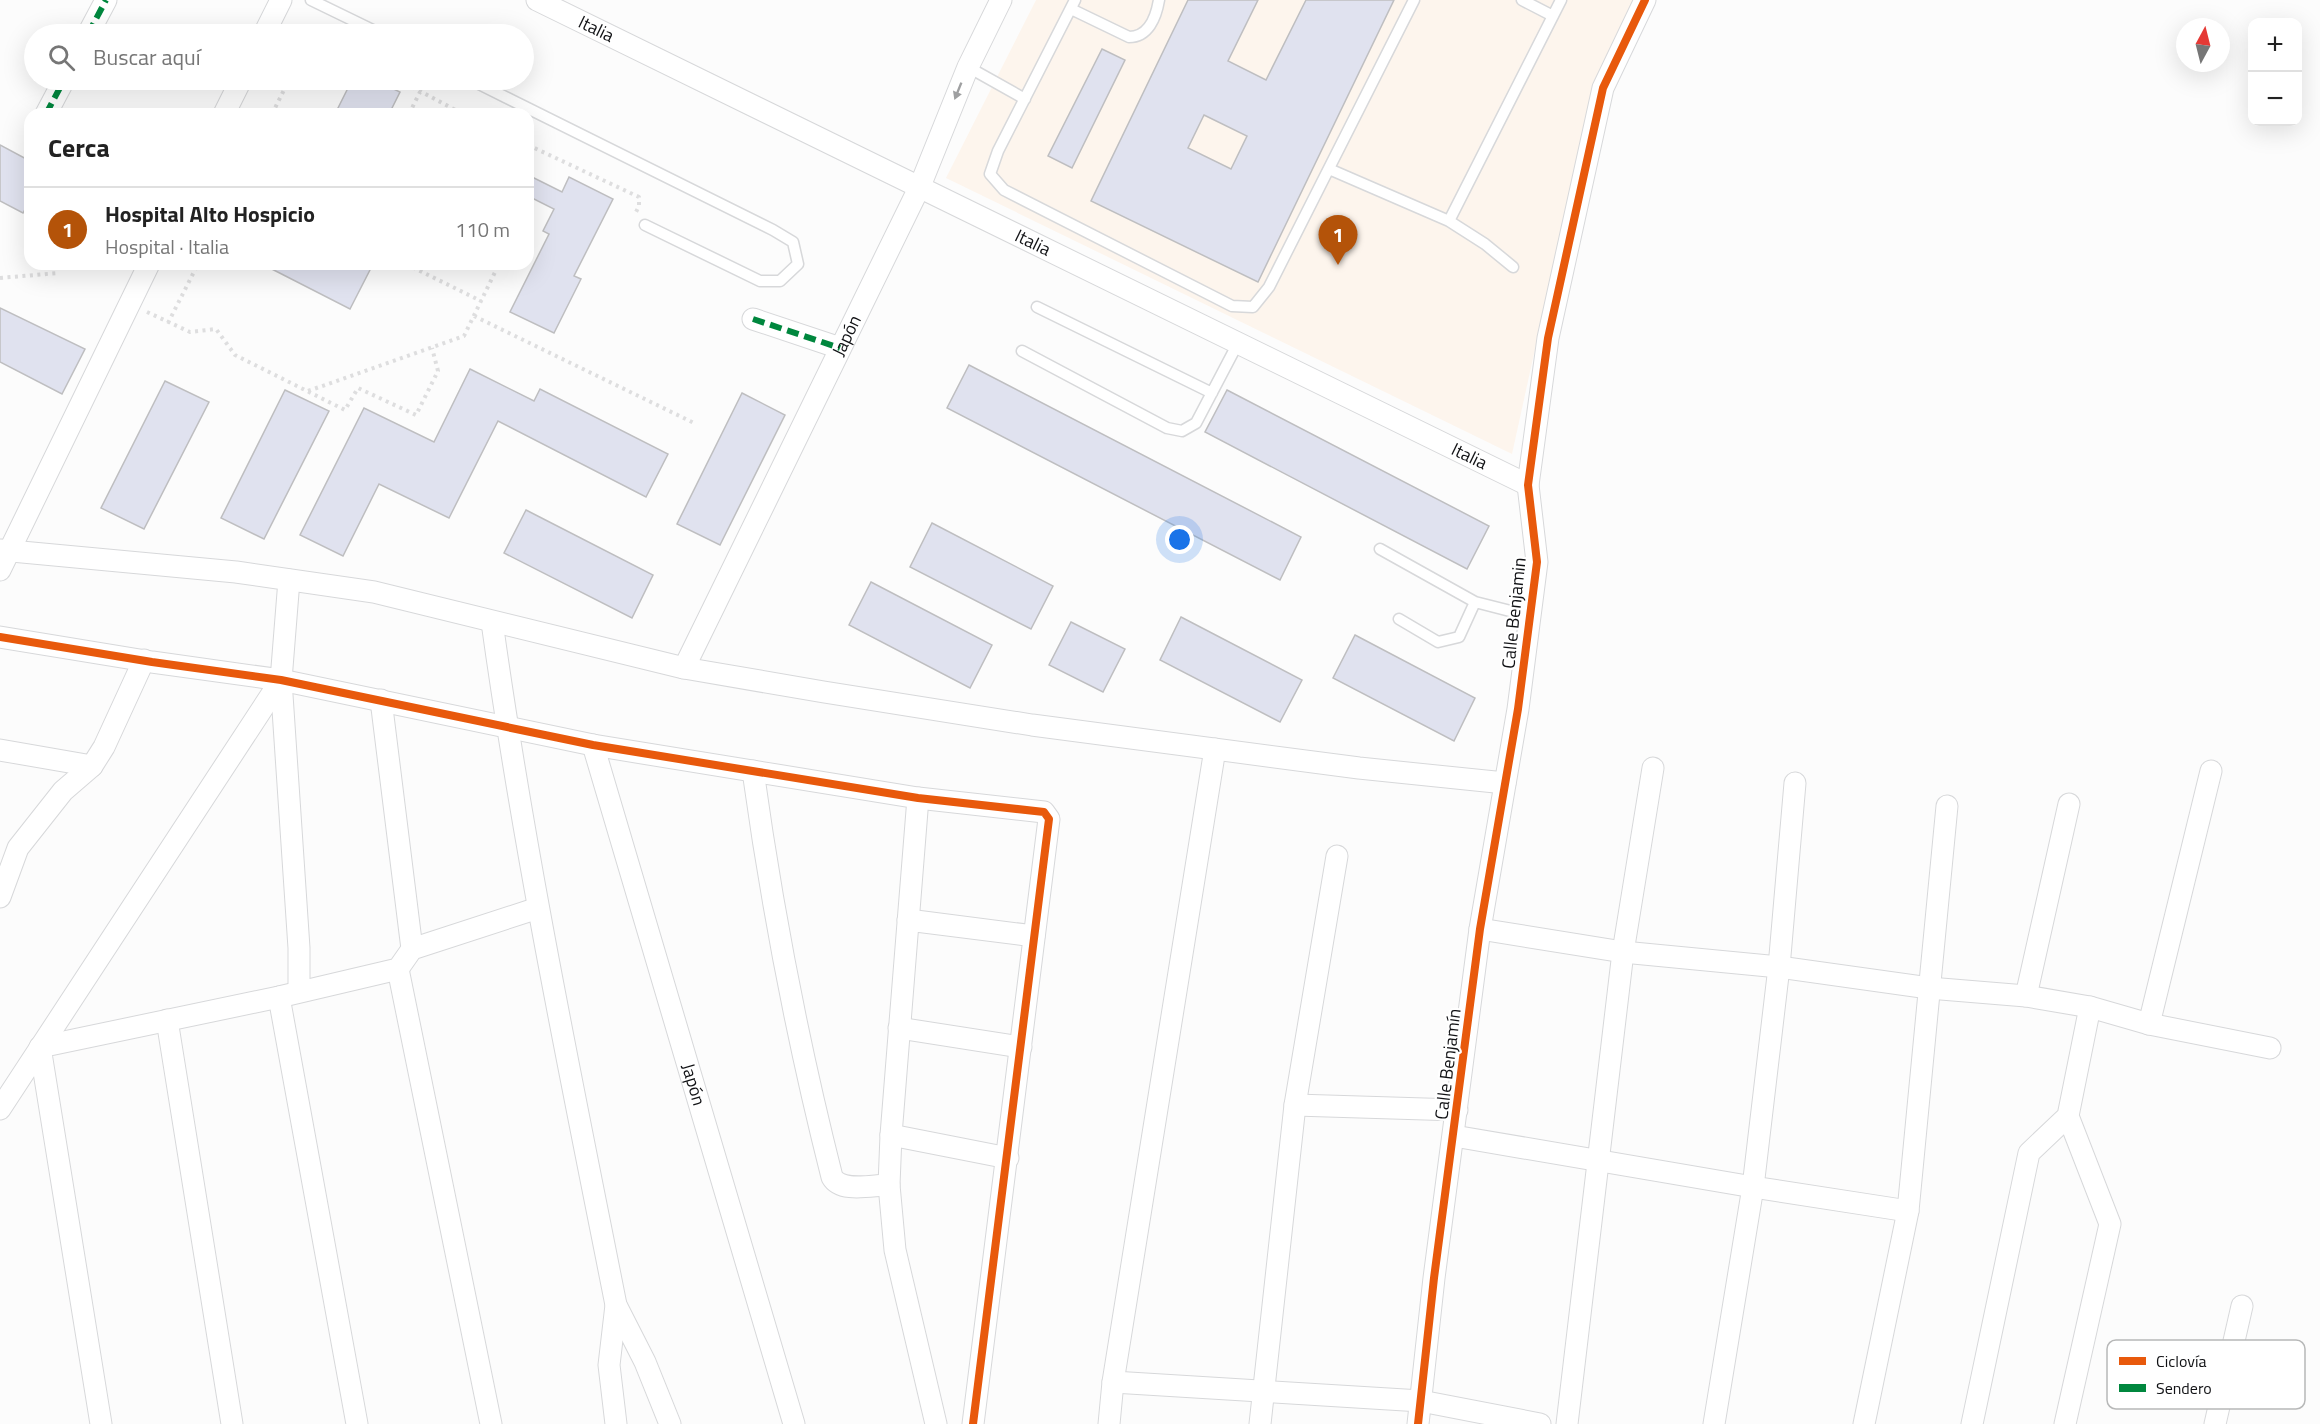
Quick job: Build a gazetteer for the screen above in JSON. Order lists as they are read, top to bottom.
{
  "streets": {
    "street": [
      "Italia",
      "Japón",
      "Calle Benjamin",
      "Calle Benjamín"
    ]
  },
  "crossings": [
    ["Italia", "Japón"],
    ["Italia", "Calle Benjamin"],
    ["Calle Benjamin", "Calle Benjamín"]
  ],
  "legend": ["Ciclovía", "Sendero"],
  "north": "top",
  "page": {
    "map_buttons": ["+", "−"],
    "search": "Buscar aquí",
    "heading": "Cerca",
    "list": [
      {
        "mark": "1",
        "name": "Hospital Alto Hospicio",
        "note": "Hospital · Italia",
        "value": "110 m"
      }
    ],
    "pins": "1"
  }
}
